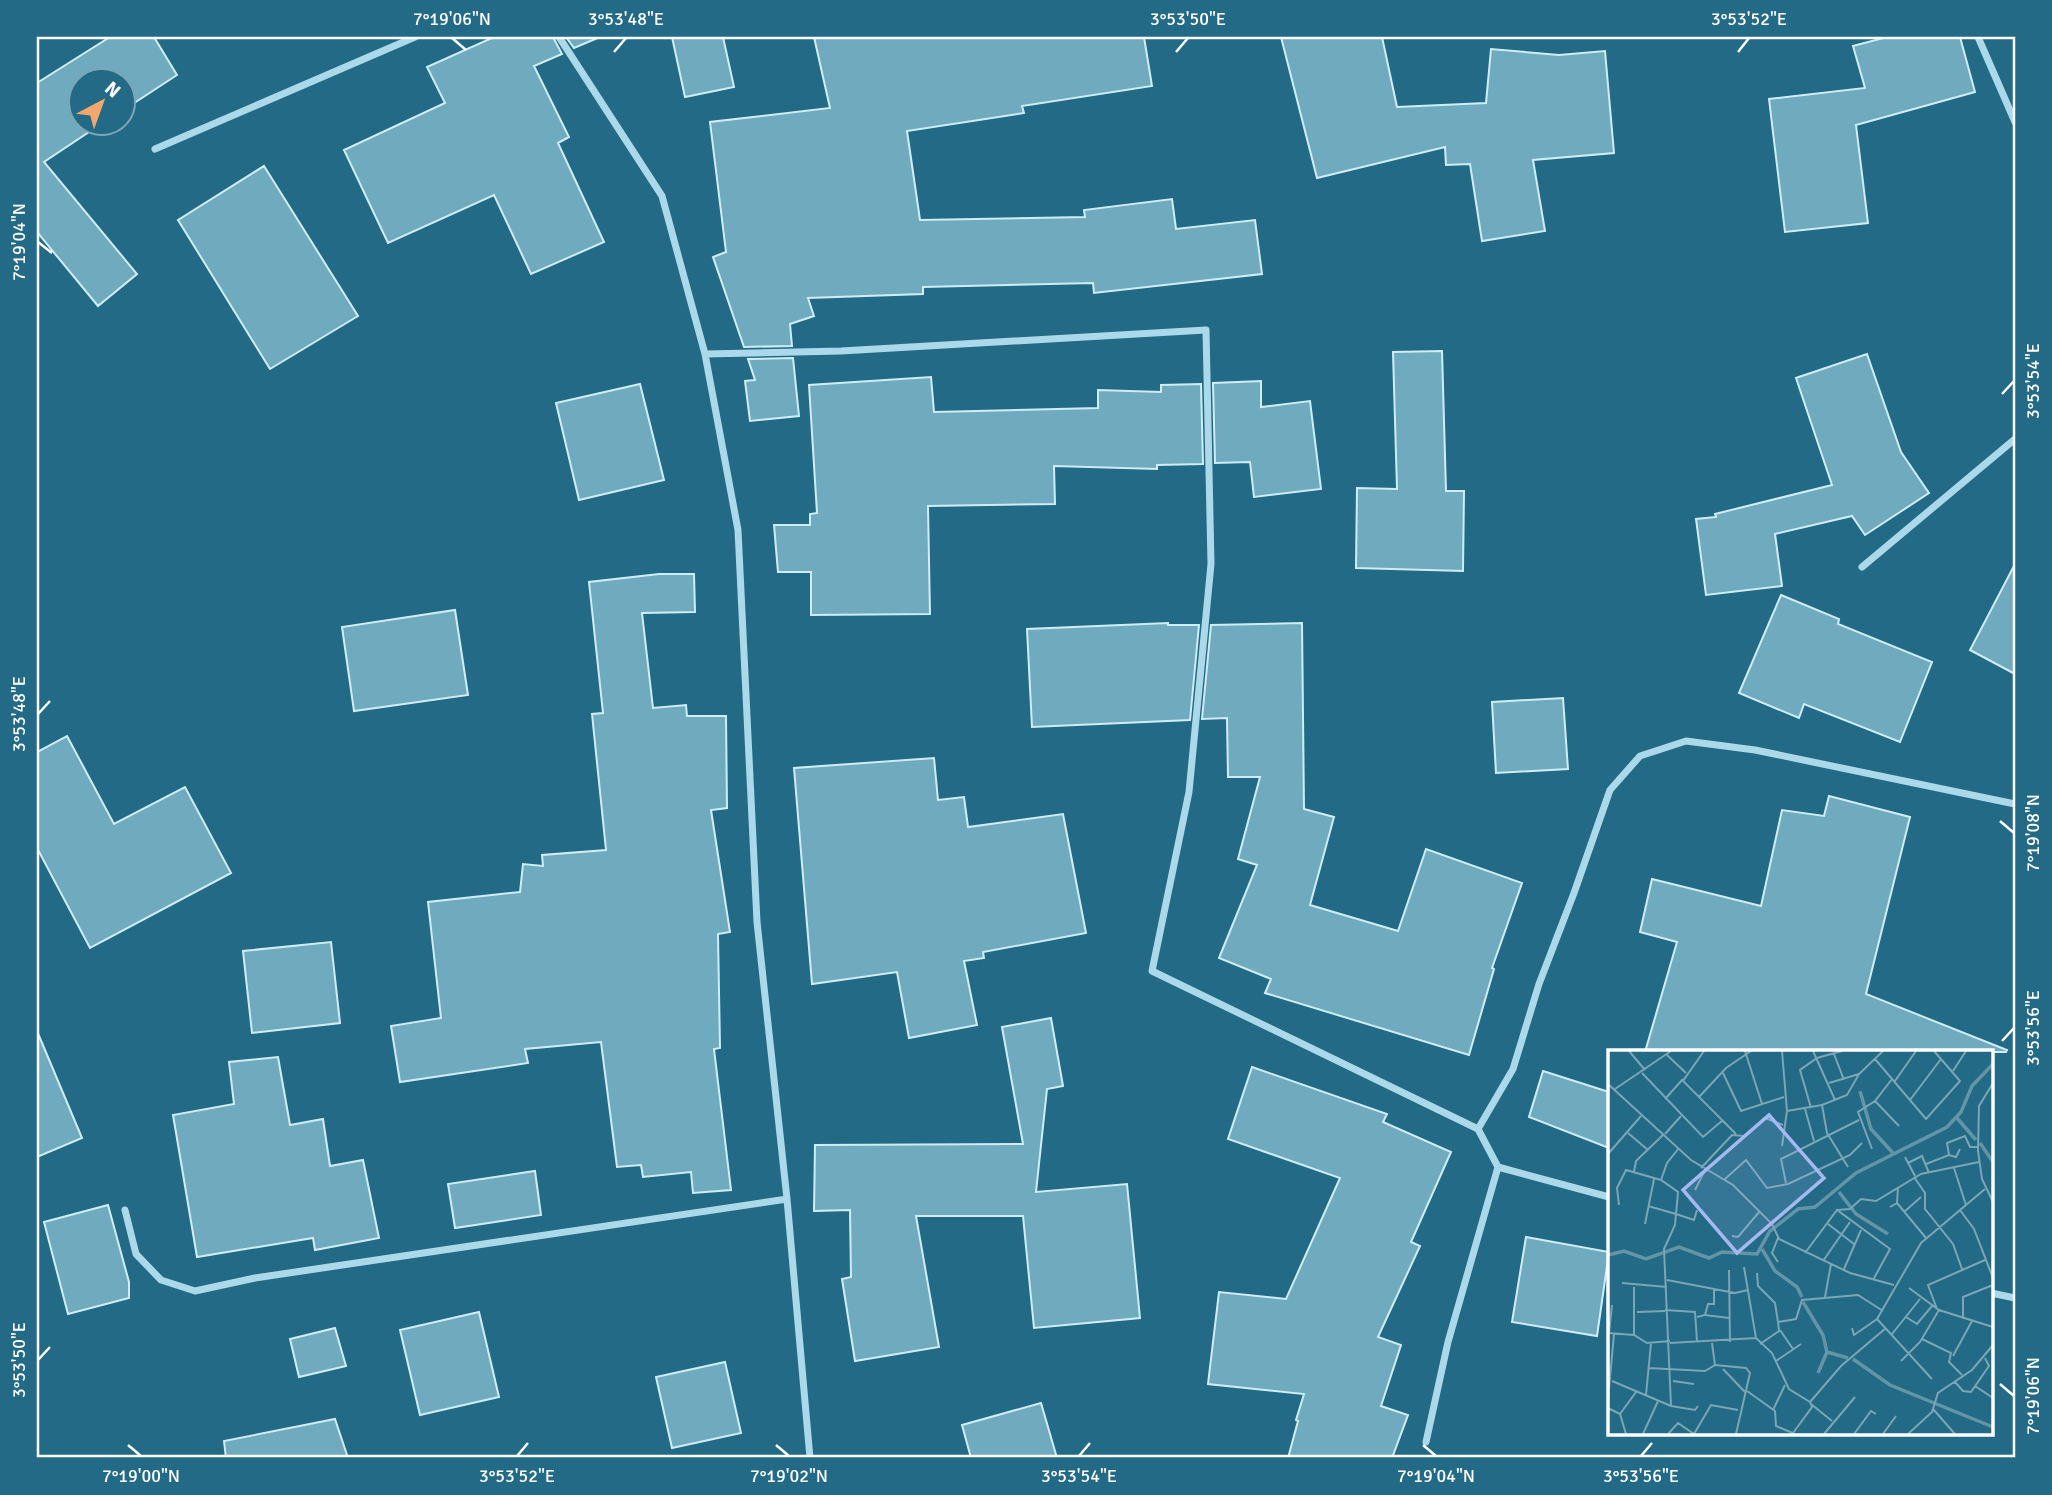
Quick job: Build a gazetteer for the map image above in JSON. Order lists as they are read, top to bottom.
{
  "north": "top right",
  "coordinates": [
    "7°19'06\"N",
    "3°53'48\"E",
    "3°53'50\"E",
    "3°53'52\"E",
    "7°19'04\"N",
    "3°53'54\"E",
    "7°19'08\"N",
    "3°53'56\"E",
    "7°19'00\"N",
    "7°19'02\"N"
  ]
}
